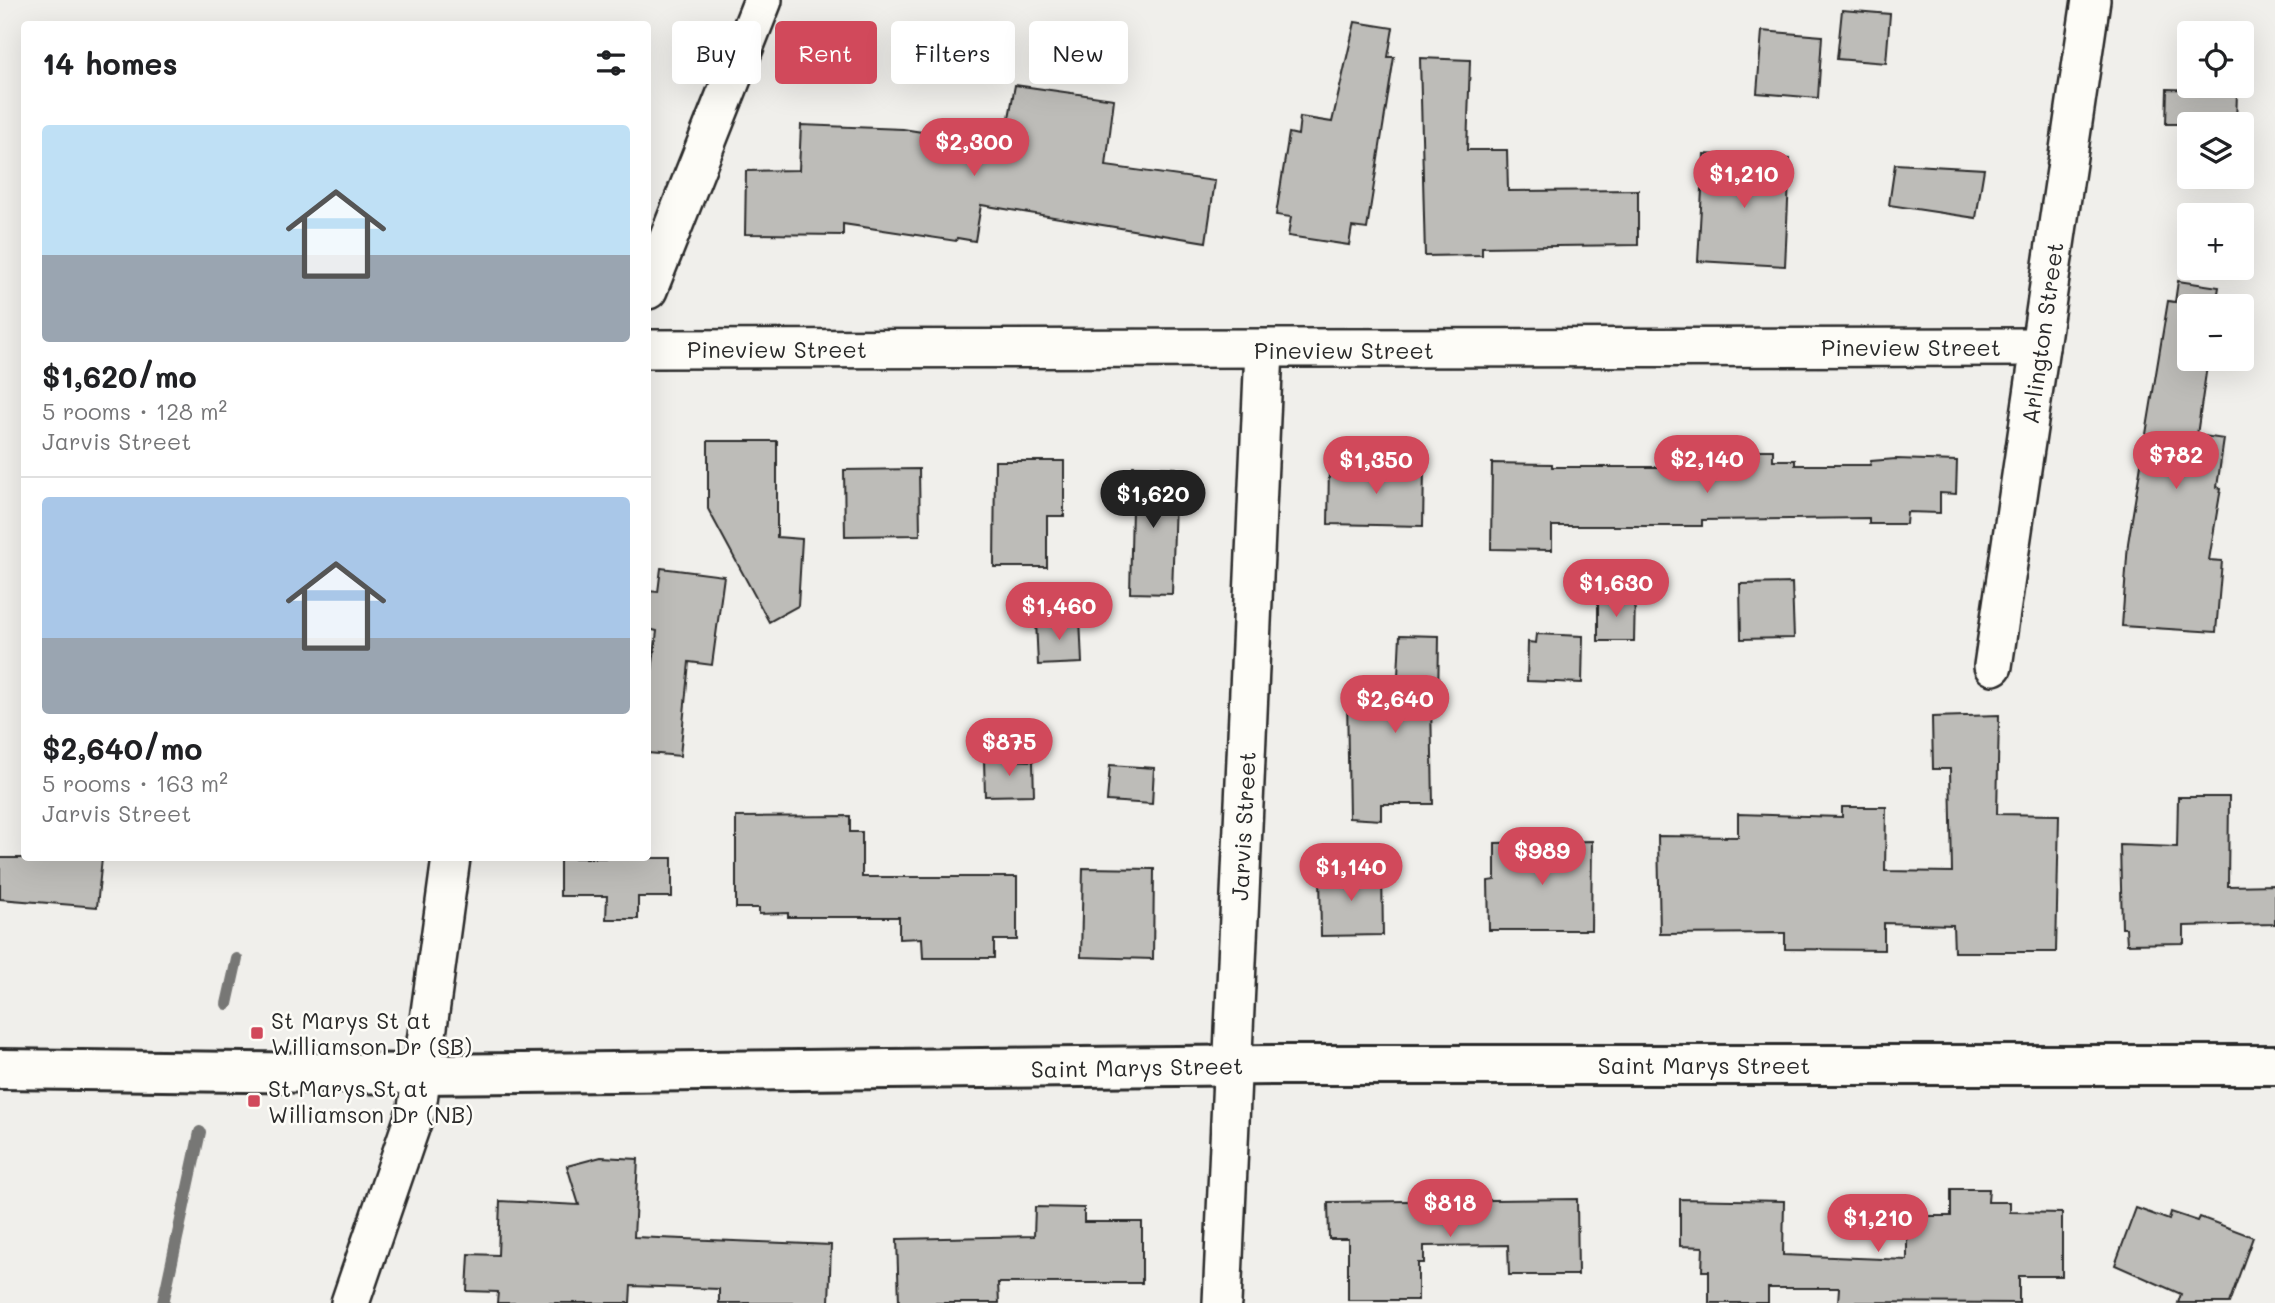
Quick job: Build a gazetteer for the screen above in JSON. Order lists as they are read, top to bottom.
{
  "streets": {
    "main road": ["Saint Marys Street"],
    "street": ["Arlington Street", "Pineview Street", "Jarvis Street"]
  },
  "crossings": [
    ["Arlington Street", "Pineview Street"],
    ["Pineview Street", "Jarvis Street"],
    ["Jarvis Street", "Saint Marys Street"]
  ],
  "places": {
    "transit": ["St Marys St at Williamson Dr (SB)", "St Marys St at Williamson Dr (NB)"]
  },
  "page": {
    "map_buttons": ["+", "−"],
    "chip": [
      "Buy",
      "Rent",
      "Filters",
      "New"
    ],
    "heading": "14 homes",
    "list": [
      {
        "name": "$1,620/mo",
        "note": "5 rooms · 128 m² · Jarvis Street"
      },
      {
        "name": "$2,640/mo",
        "note": "5 rooms · 163 m² · Jarvis Street"
      }
    ],
    "price": [
      "$2,300",
      "$1,210",
      "$782",
      "$2,140",
      "$1,350",
      "$1,620",
      "$1,630",
      "$1,460",
      "$2,640",
      "$875",
      "$989",
      "$1,140",
      "$818",
      "$1,210"
    ]
  }
}
